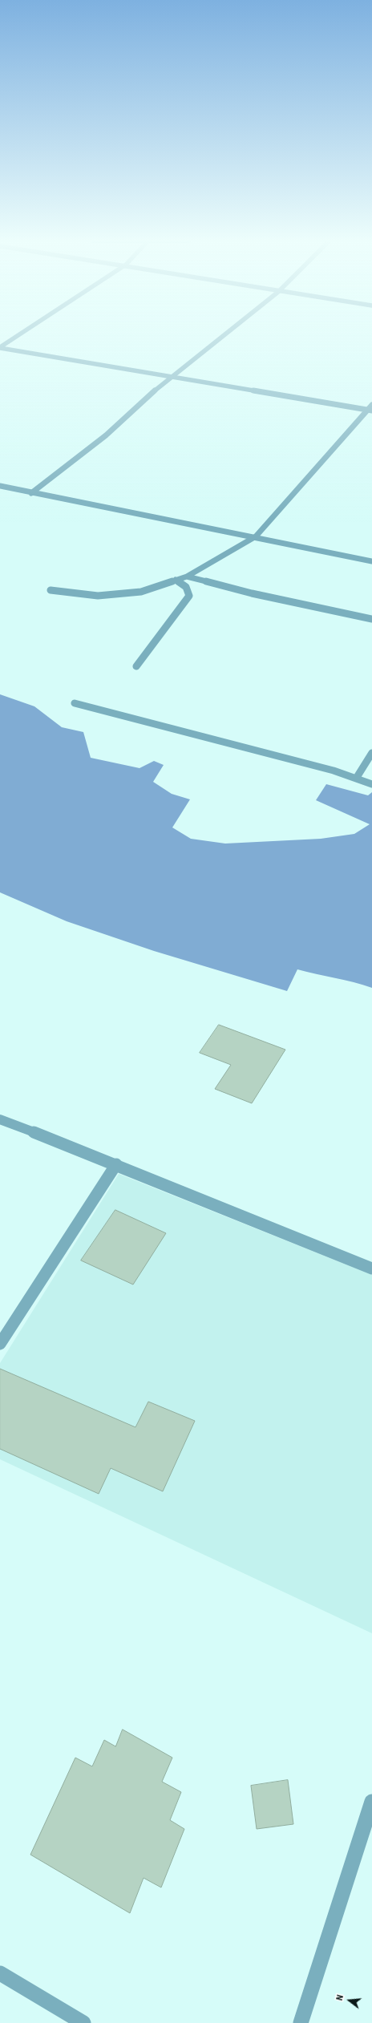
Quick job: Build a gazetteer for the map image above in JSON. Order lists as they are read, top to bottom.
{
  "north": "left"
}
